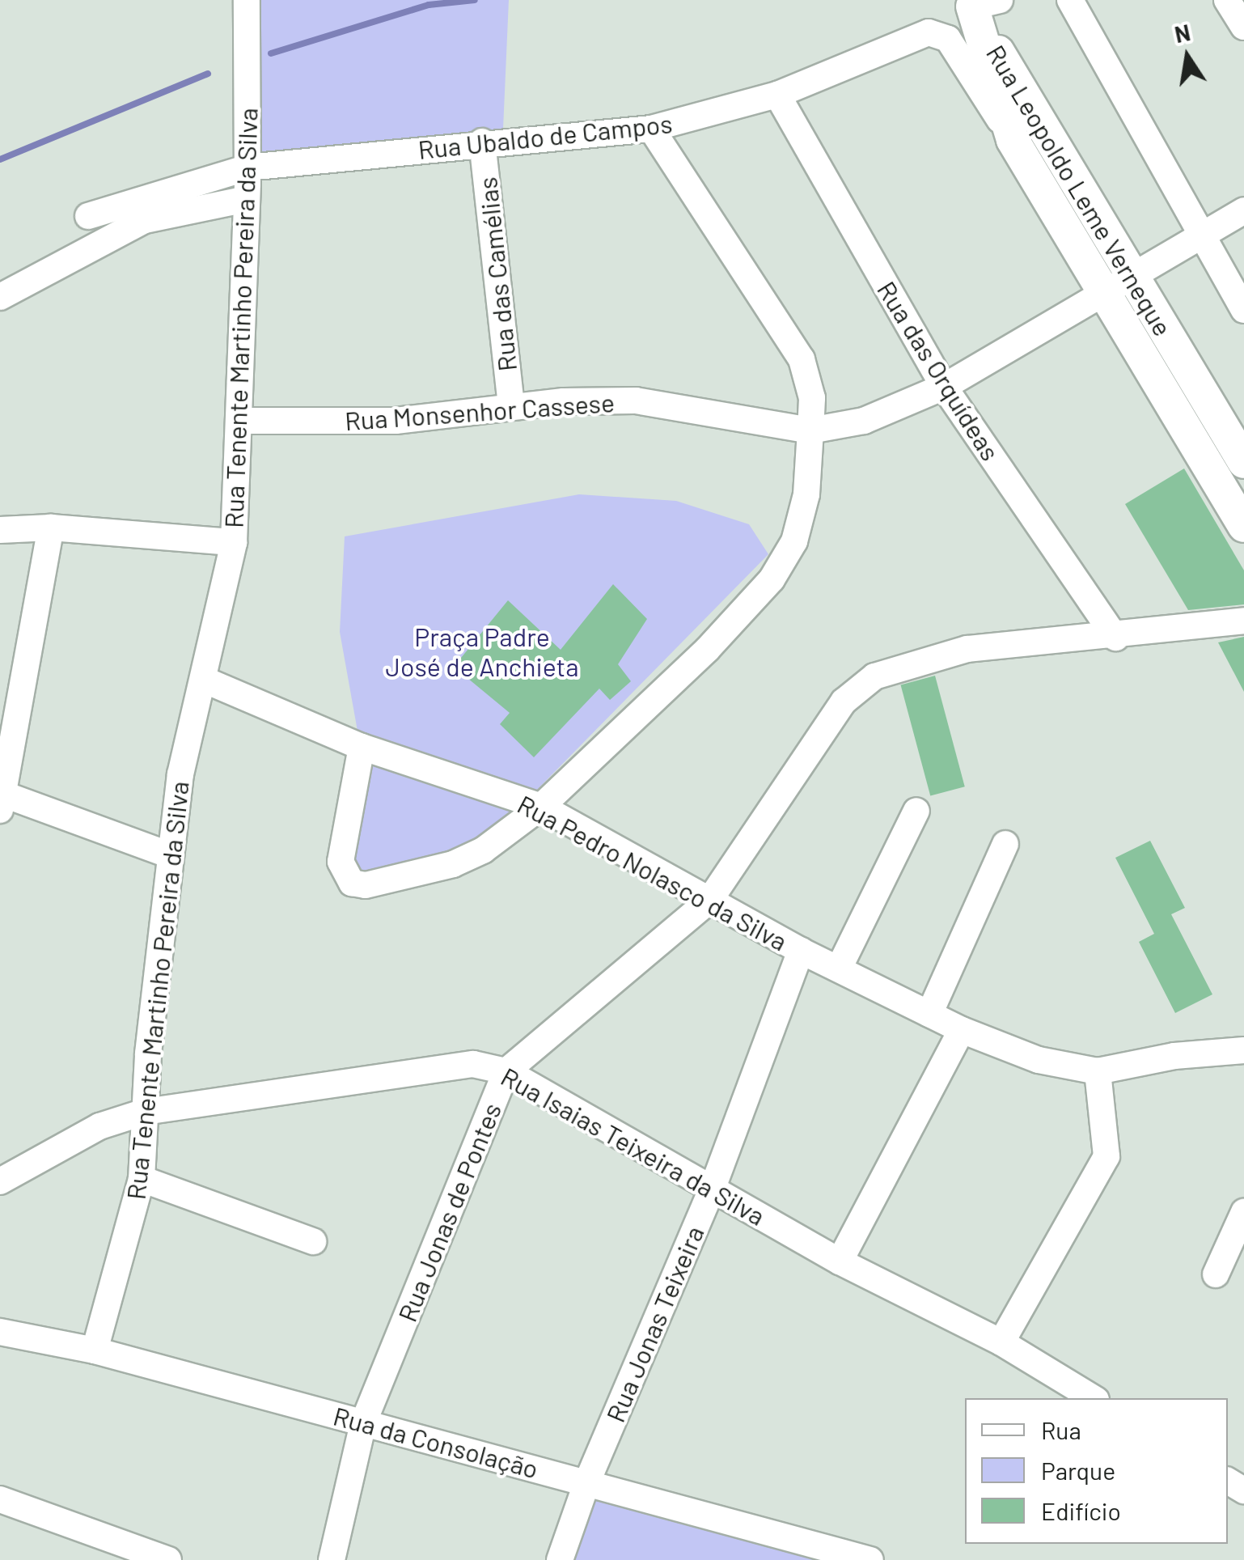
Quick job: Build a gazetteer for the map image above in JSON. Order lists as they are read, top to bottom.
{
  "streets": {
    "main road": ["Rua Leopoldo Leme Verneque"],
    "street": [
      "Rua Ubaldo de Campos",
      "Rua das Camélias",
      "Rua Tenente Martinho Pereira da Silva",
      "Rua das Orquídeas",
      "Rua Monsenhor Cassese",
      "Rua Pedro Nolasco da Silva",
      "Rua Isaias Teixeira da Silva",
      "Rua Jonas de Pontes",
      "Rua Jonas Teixeira",
      "Rua da Consolação"
    ]
  },
  "crossings": [
    ["Rua Ubaldo de Campos", "Rua Leopoldo Leme Verneque"],
    ["Rua Ubaldo de Campos", "Rua das Camélias"],
    ["Rua Ubaldo de Campos", "Rua Tenente Martinho Pereira da Silva"],
    ["Rua Ubaldo de Campos", "Rua das Orquídeas"],
    ["Rua Leopoldo Leme Verneque", "Rua Monsenhor Cassese"],
    ["Rua das Camélias", "Rua Monsenhor Cassese"],
    ["Rua Tenente Martinho Pereira da Silva", "Rua Monsenhor Cassese"],
    ["Rua Tenente Martinho Pereira da Silva", "Rua Pedro Nolasco da Silva"],
    ["Rua Tenente Martinho Pereira da Silva", "Rua Isaias Teixeira da Silva"],
    ["Rua Tenente Martinho Pereira da Silva", "Rua da Consolação"],
    ["Rua das Orquídeas", "Rua Monsenhor Cassese"],
    ["Rua das Orquídeas", "Rua Jonas de Pontes"],
    ["Rua Pedro Nolasco da Silva", "Rua Jonas de Pontes"],
    ["Rua Pedro Nolasco da Silva", "Rua Jonas Teixeira"],
    ["Rua Isaias Teixeira da Silva", "Rua Jonas de Pontes"],
    ["Rua Isaias Teixeira da Silva", "Rua Jonas Teixeira"],
    ["Rua Jonas de Pontes", "Rua da Consolação"],
    ["Rua Jonas Teixeira", "Rua da Consolação"]
  ],
  "parks": ["Praça Padre José de Anchieta"],
  "legend": ["Rua", "Parque", "Edifício"],
  "north": "top"
}
